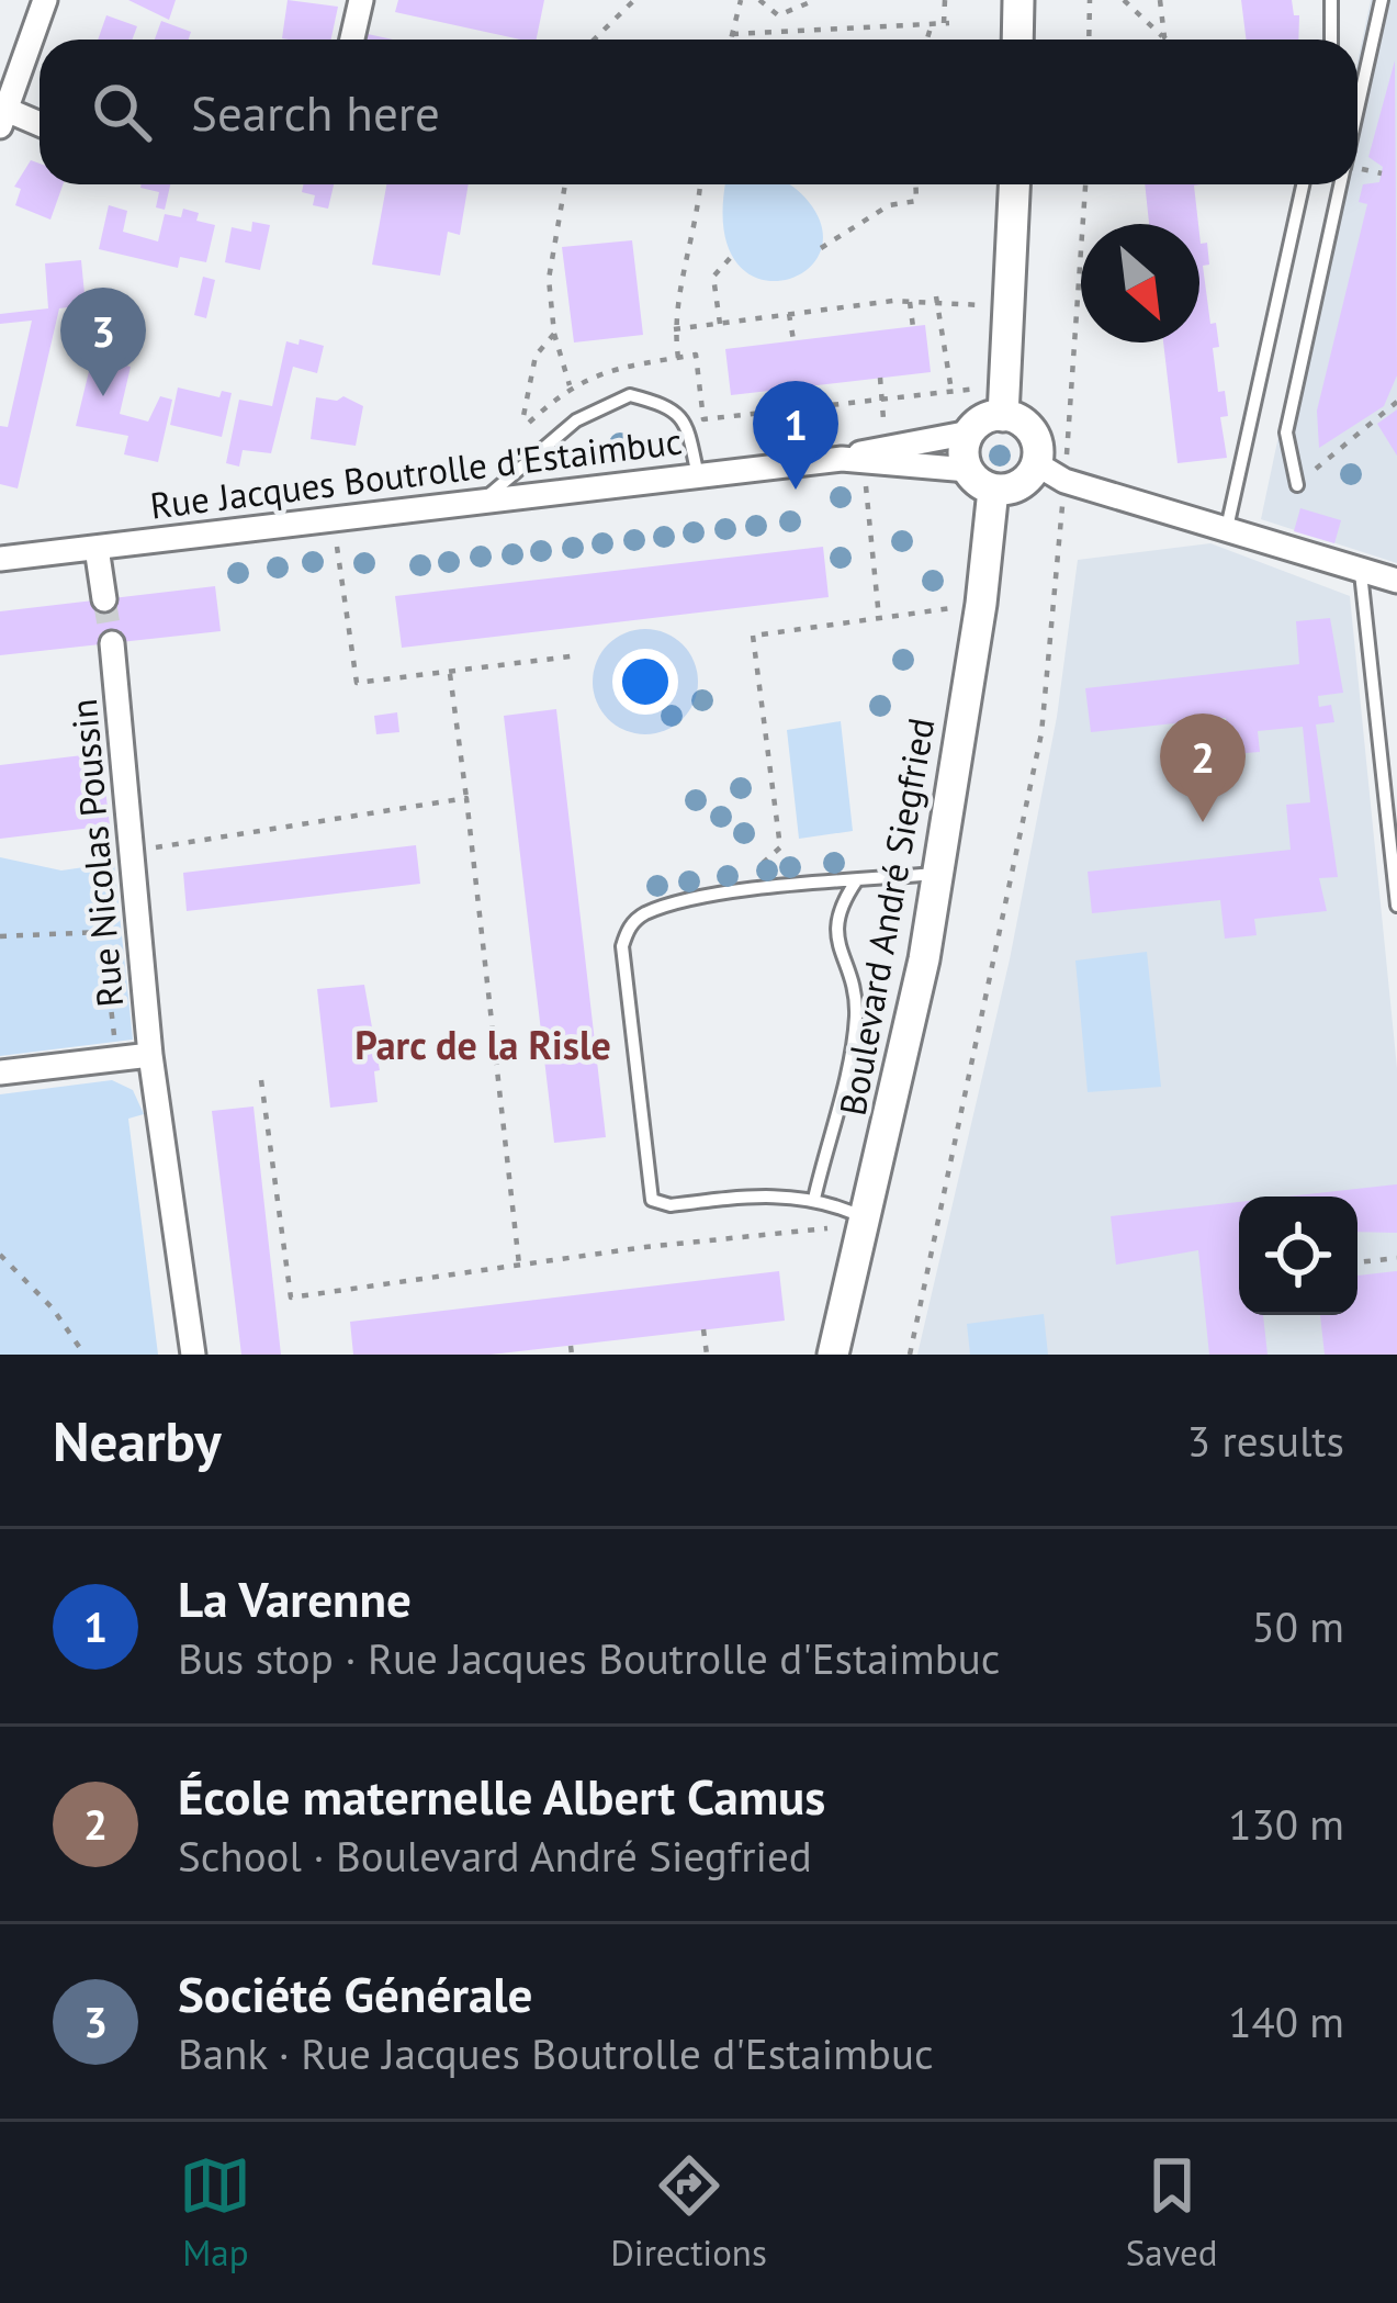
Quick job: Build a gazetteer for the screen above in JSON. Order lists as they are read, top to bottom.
{
  "streets": {
    "street": ["Rue Jacques Boutrolle d'Estaimbuc", "Rue Nicolas Poussin", "Boulevard André Siegfried"]
  },
  "crossings": [
    ["Rue Jacques Boutrolle d'Estaimbuc", "Boulevard André Siegfried"]
  ],
  "districts": ["Parc de la Risle"],
  "north": "bottom right",
  "page": {
    "search": "Search here",
    "pins": ["3", "1", "2"],
    "heading": ["Nearby", "3 results"],
    "list": [
      {
        "mark": "1",
        "name": "La Varenne",
        "note": "Bus stop · Rue Jacques Boutrolle d'Estaimbuc",
        "value": "50 m"
      },
      {
        "mark": "2",
        "name": "École maternelle Albert Camus",
        "note": "School · Boulevard André Siegfried",
        "value": "130 m"
      },
      {
        "mark": "3",
        "name": "Société Générale",
        "note": "Bank · Rue Jacques Boutrolle d'Estaimbuc",
        "value": "140 m"
      }
    ],
    "nav": ["Map", "Directions", "Saved"]
  }
}
